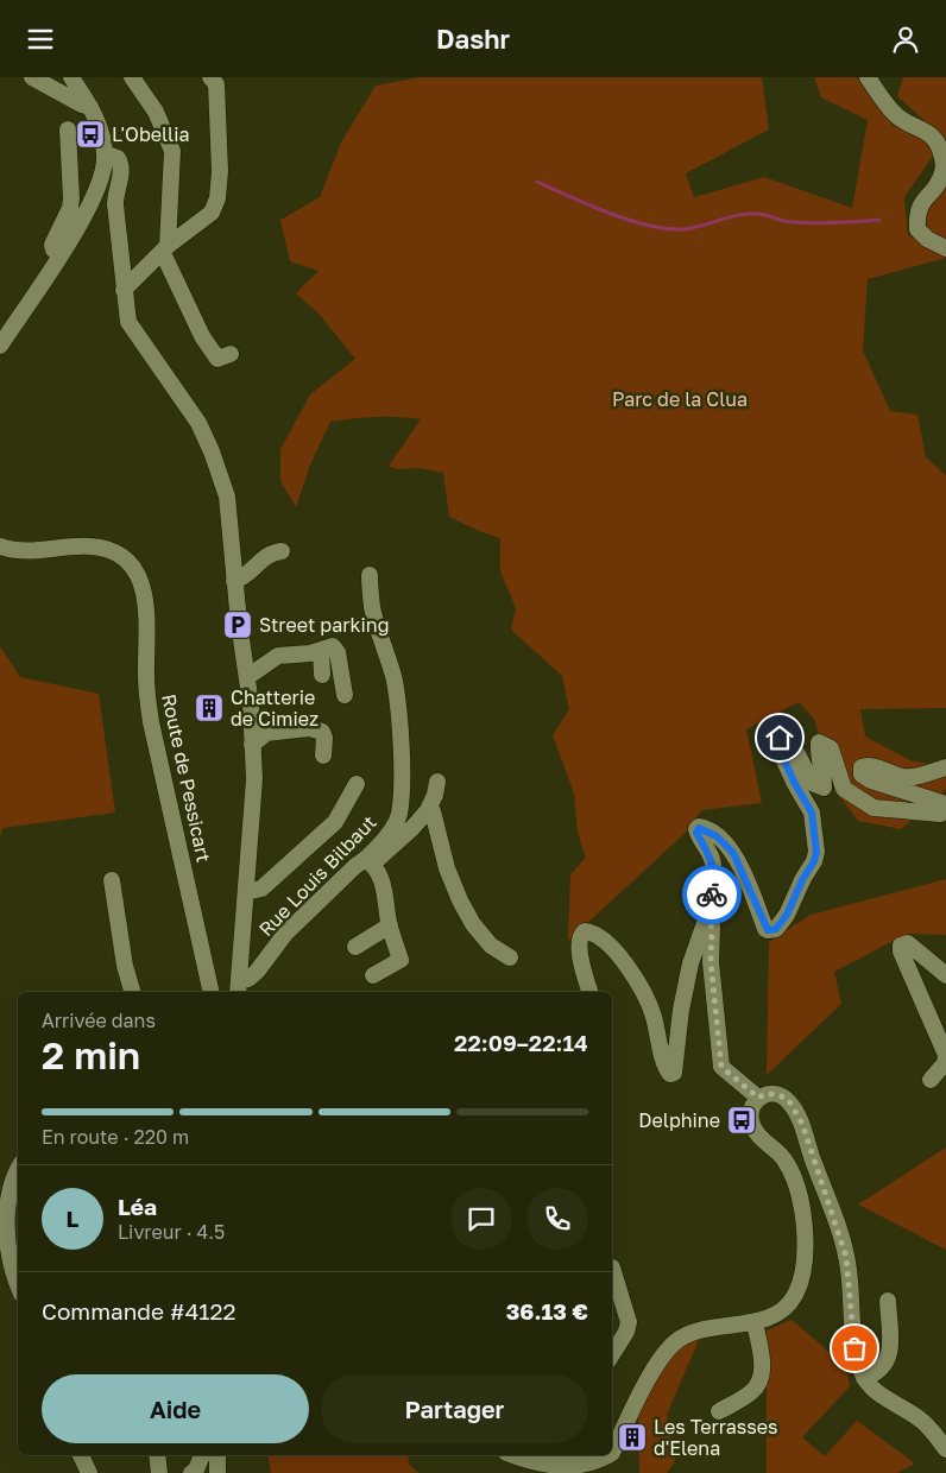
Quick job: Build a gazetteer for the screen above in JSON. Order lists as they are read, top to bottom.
{
  "streets": {
    "street": ["Route de Pessicart", "Rue Louis Bilbaut"]
  },
  "parks": ["Parc de la Clua"],
  "places": {
    "bus stop": ["L'Obellia", "Delphine"],
    "parking": ["Street parking"],
    "building": ["Chatterie de Cimiez", "Les Terrasses d'Elena"]
  },
  "page": {
    "header": "Dashr",
    "heading": ["2 min", "Arrivée dans", "22:09–22:14"],
    "panel": [
      "Léa",
      "Livreur · 4.5",
      "Commande #4122",
      "36.13 €"
    ],
    "bar": "En route · 220 m",
    "round": "L",
    "buttons": ["Aide", "Partager"]
  }
}
